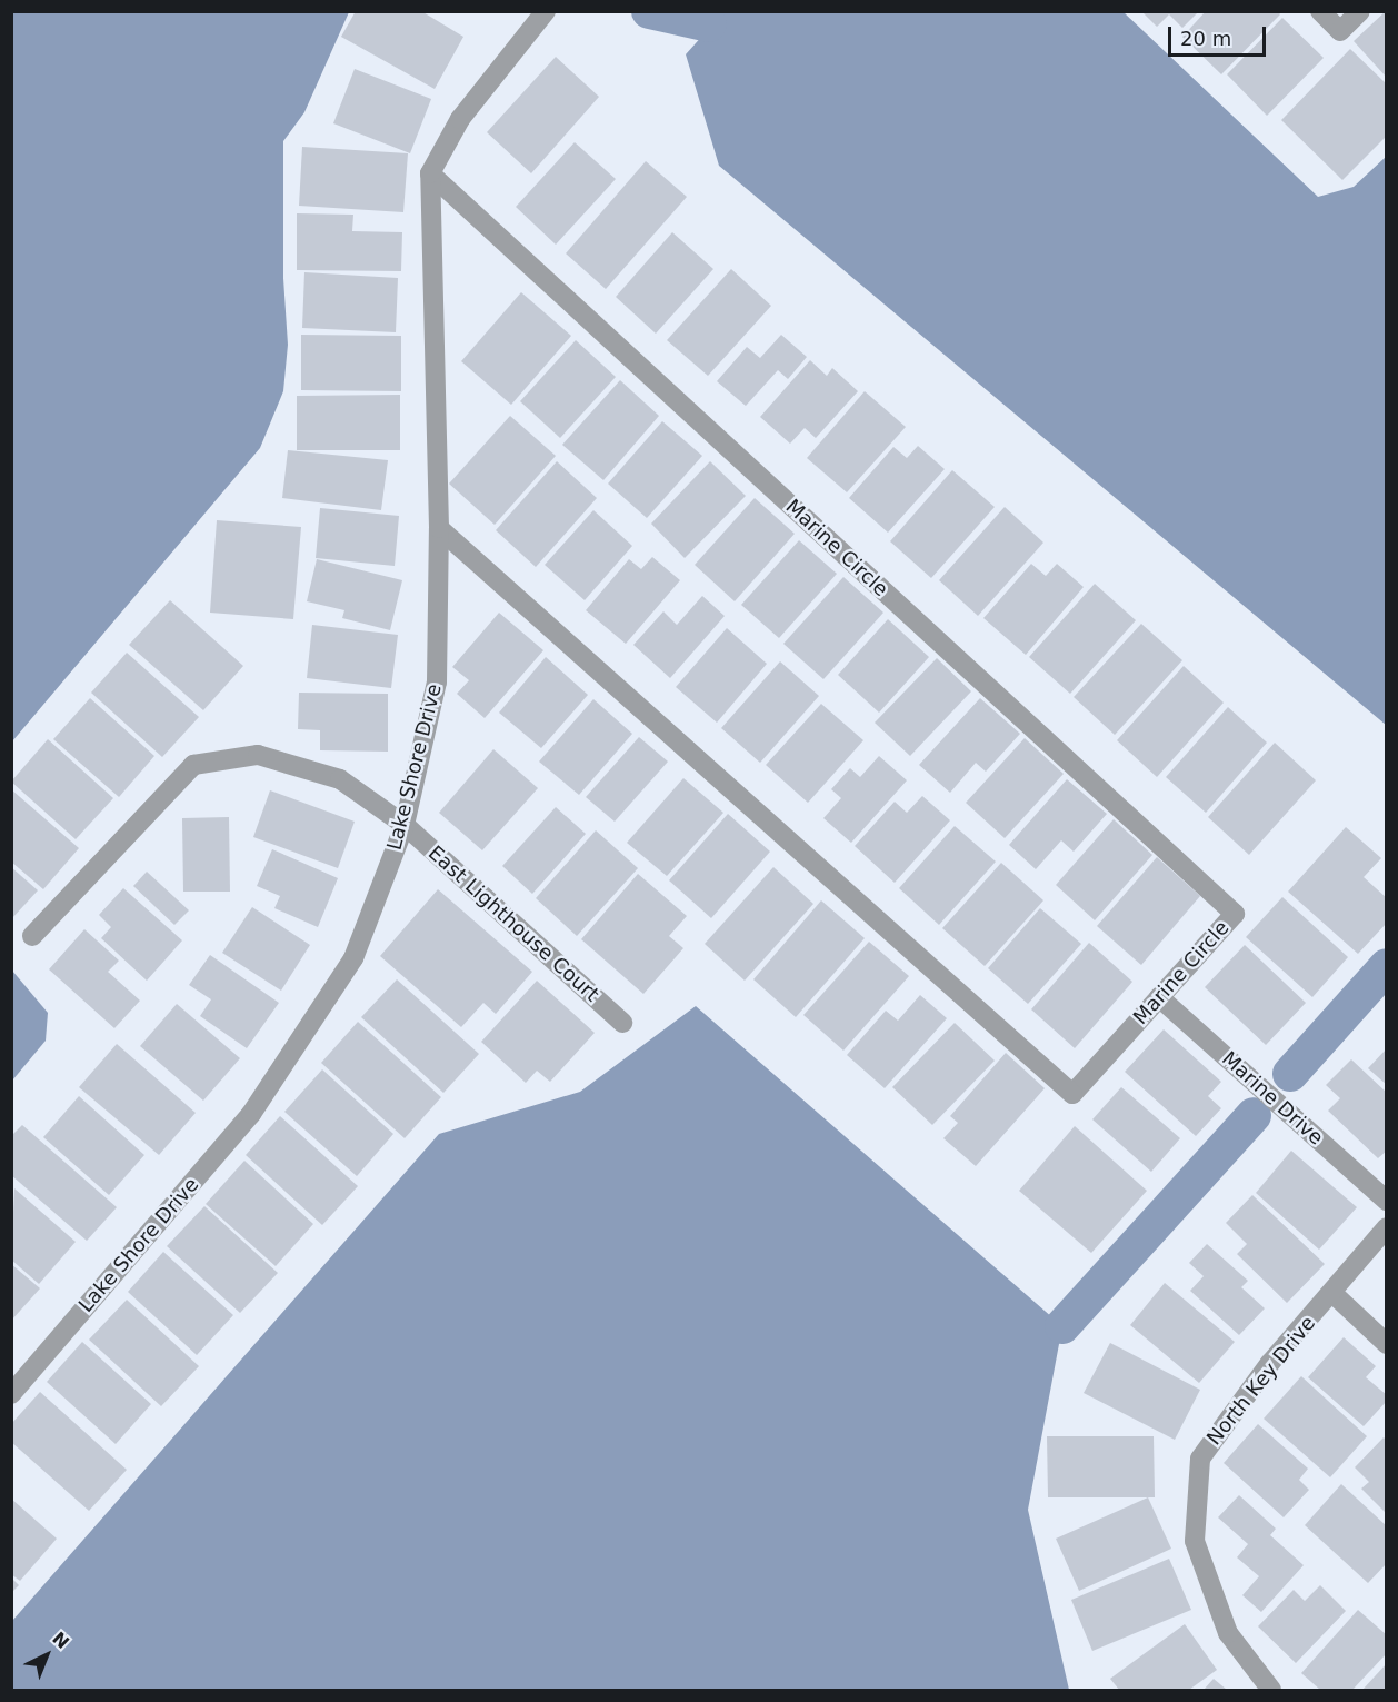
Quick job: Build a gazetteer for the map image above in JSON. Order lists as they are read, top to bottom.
{
  "streets": {
    "street": [
      "Marine Circle",
      "Lake Shore Drive",
      "East Lighthouse Court",
      "Marine Drive",
      "North Key Drive"
    ]
  },
  "crossings": [
    ["Marine Circle", "Lake Shore Drive"],
    ["Marine Circle", "Marine Drive"],
    ["Lake Shore Drive", "East Lighthouse Court"]
  ],
  "scale_bar": "20 m",
  "north": "top right"
}
